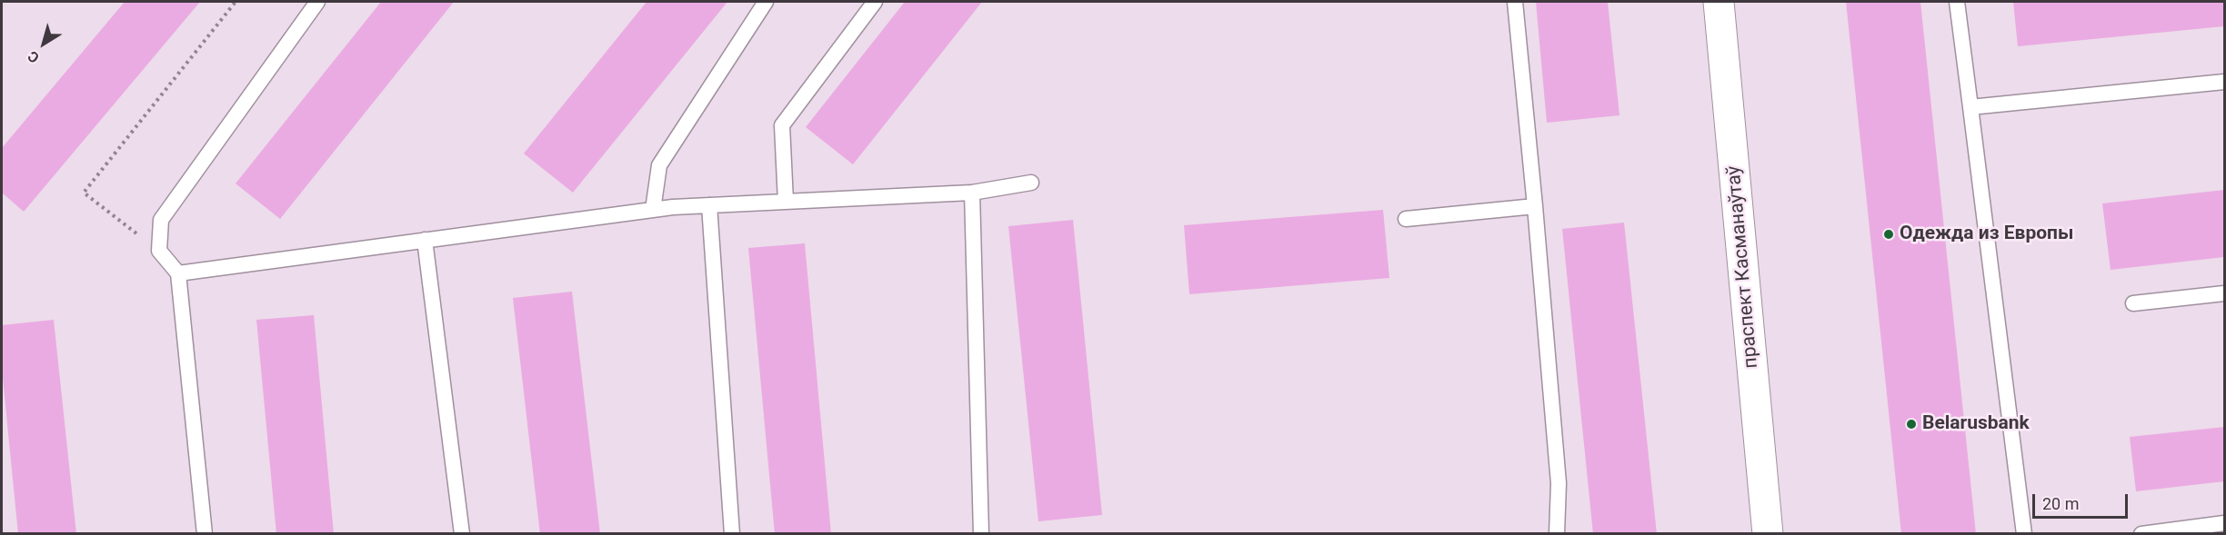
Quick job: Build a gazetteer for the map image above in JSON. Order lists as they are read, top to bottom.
{
  "streets": {
    "main road": ["праспект Касманаўтаў"]
  },
  "places": ["Одежда из Европы", "Belarusbank"],
  "scale_bar": "20 m",
  "north": "bottom left"
}
